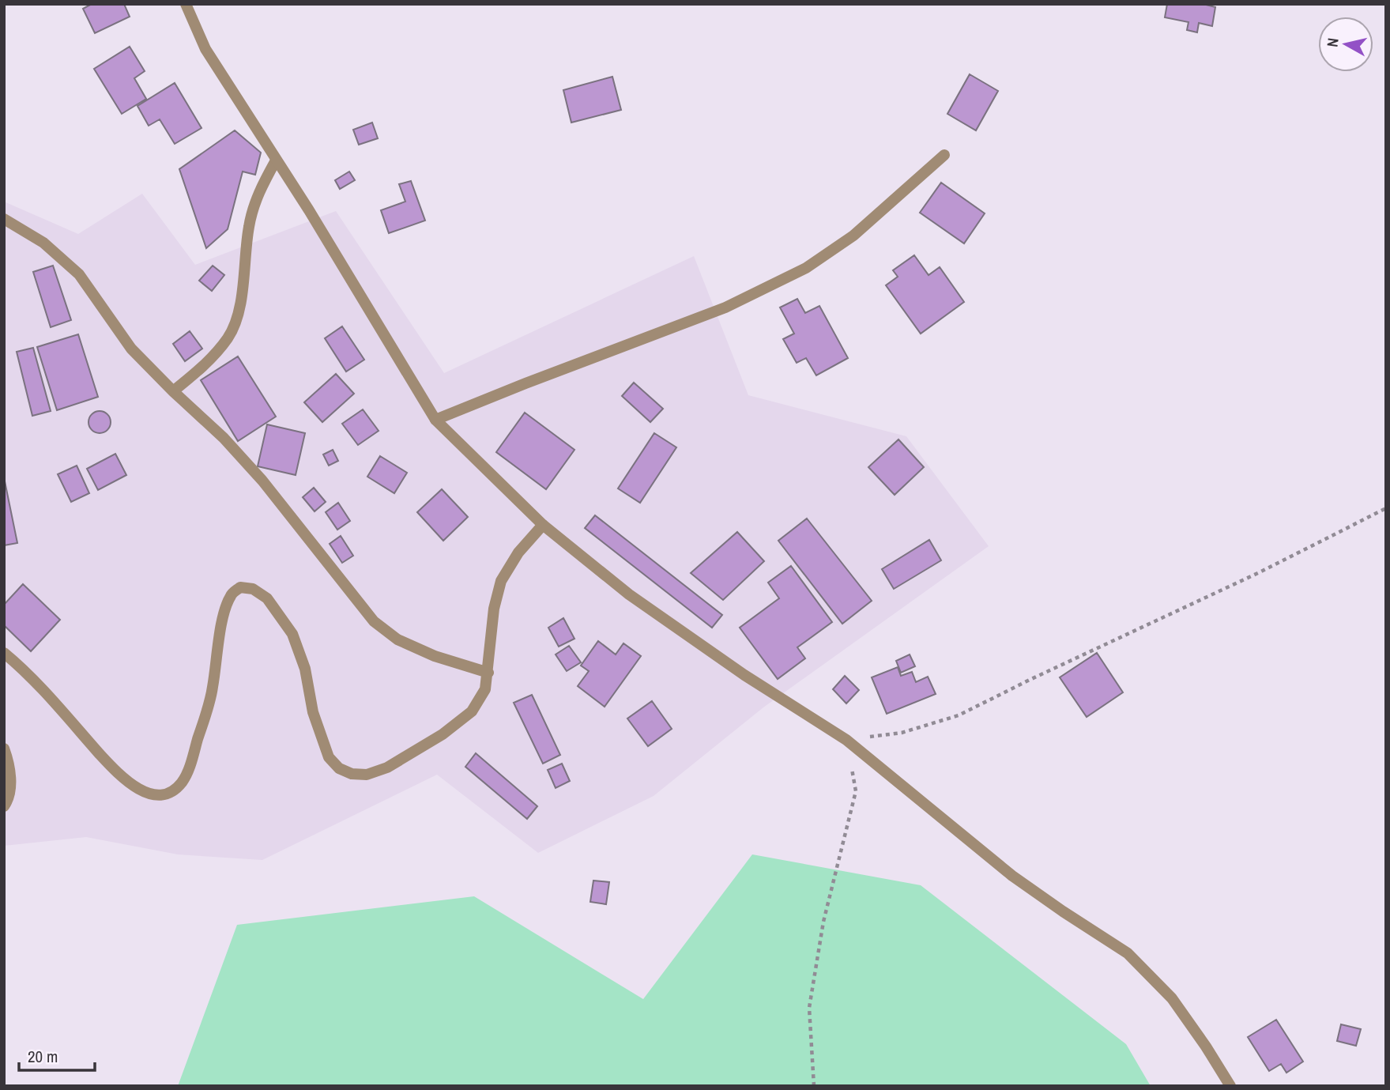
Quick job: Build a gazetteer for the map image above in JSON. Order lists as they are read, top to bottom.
{
  "scale_bar": "20 m",
  "north": "left"
}
